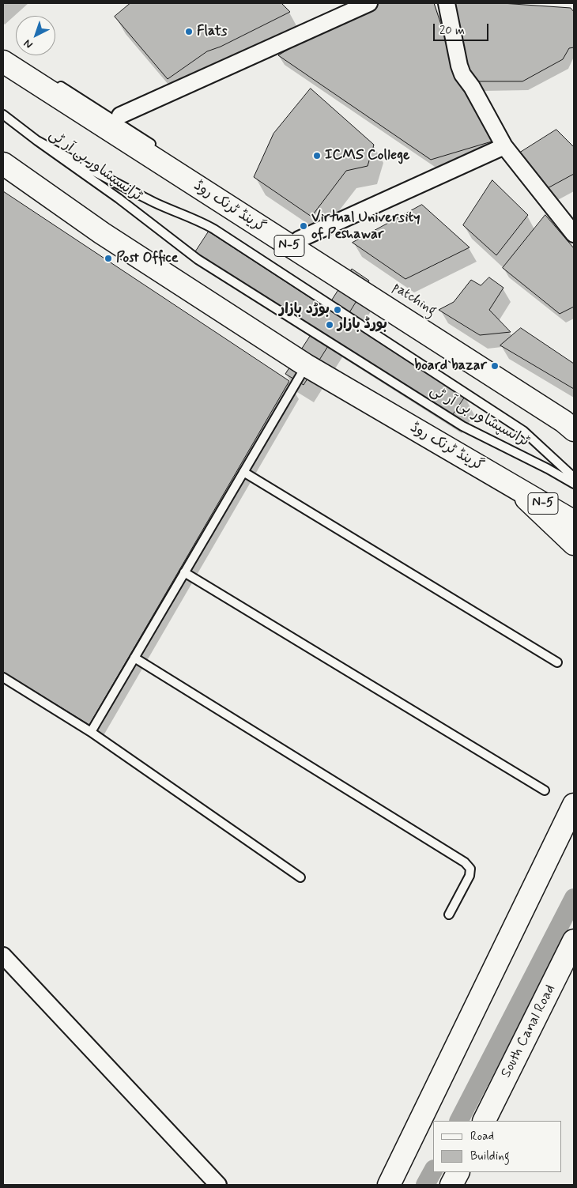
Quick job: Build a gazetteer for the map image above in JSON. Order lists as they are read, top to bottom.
{
  "streets": {
    "main road": ["گرینڈ ٹرنک روڈ", "N-5", "South Canal Road"],
    "lane": ["ٹرانسپشاور بی آر ٹی", "patching"]
  },
  "crossings": [
    ["گرینڈ ٹرنک روڈ", "patching"]
  ],
  "places": [
    "Flats",
    "ICMS College",
    "Virtual University of Peshawar",
    "Post Office",
    "بوڑد بازار",
    "بورڈ بازار",
    "board bazar"
  ],
  "legend": ["Road", "Building"],
  "scale_bar": "20 m",
  "north": "bottom left"
}
